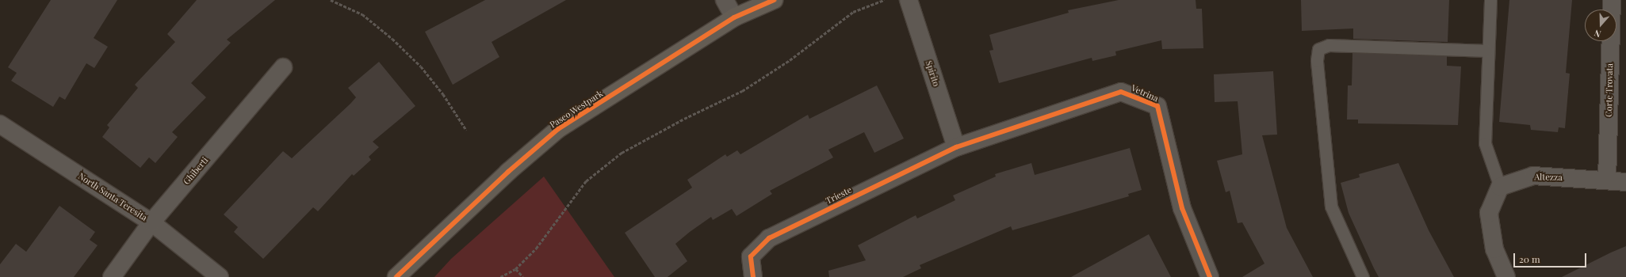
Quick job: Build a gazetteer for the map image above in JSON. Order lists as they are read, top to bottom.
{
  "streets": {
    "street": [
      "Spirito",
      "Corte Trovata",
      "Vetrina",
      "Paseo Westpark",
      "Ghiberti",
      "Altezza",
      "Trieste",
      "North Santa Teresita"
    ]
  },
  "crossings": [
    ["Spirito", "Vetrina"],
    ["Spirito", "Trieste"],
    ["Corte Trovata", "Altezza"],
    ["Vetrina", "Trieste"],
    ["Ghiberti", "North Santa Teresita"]
  ],
  "scale_bar": "20 m",
  "north": "bottom"
}
